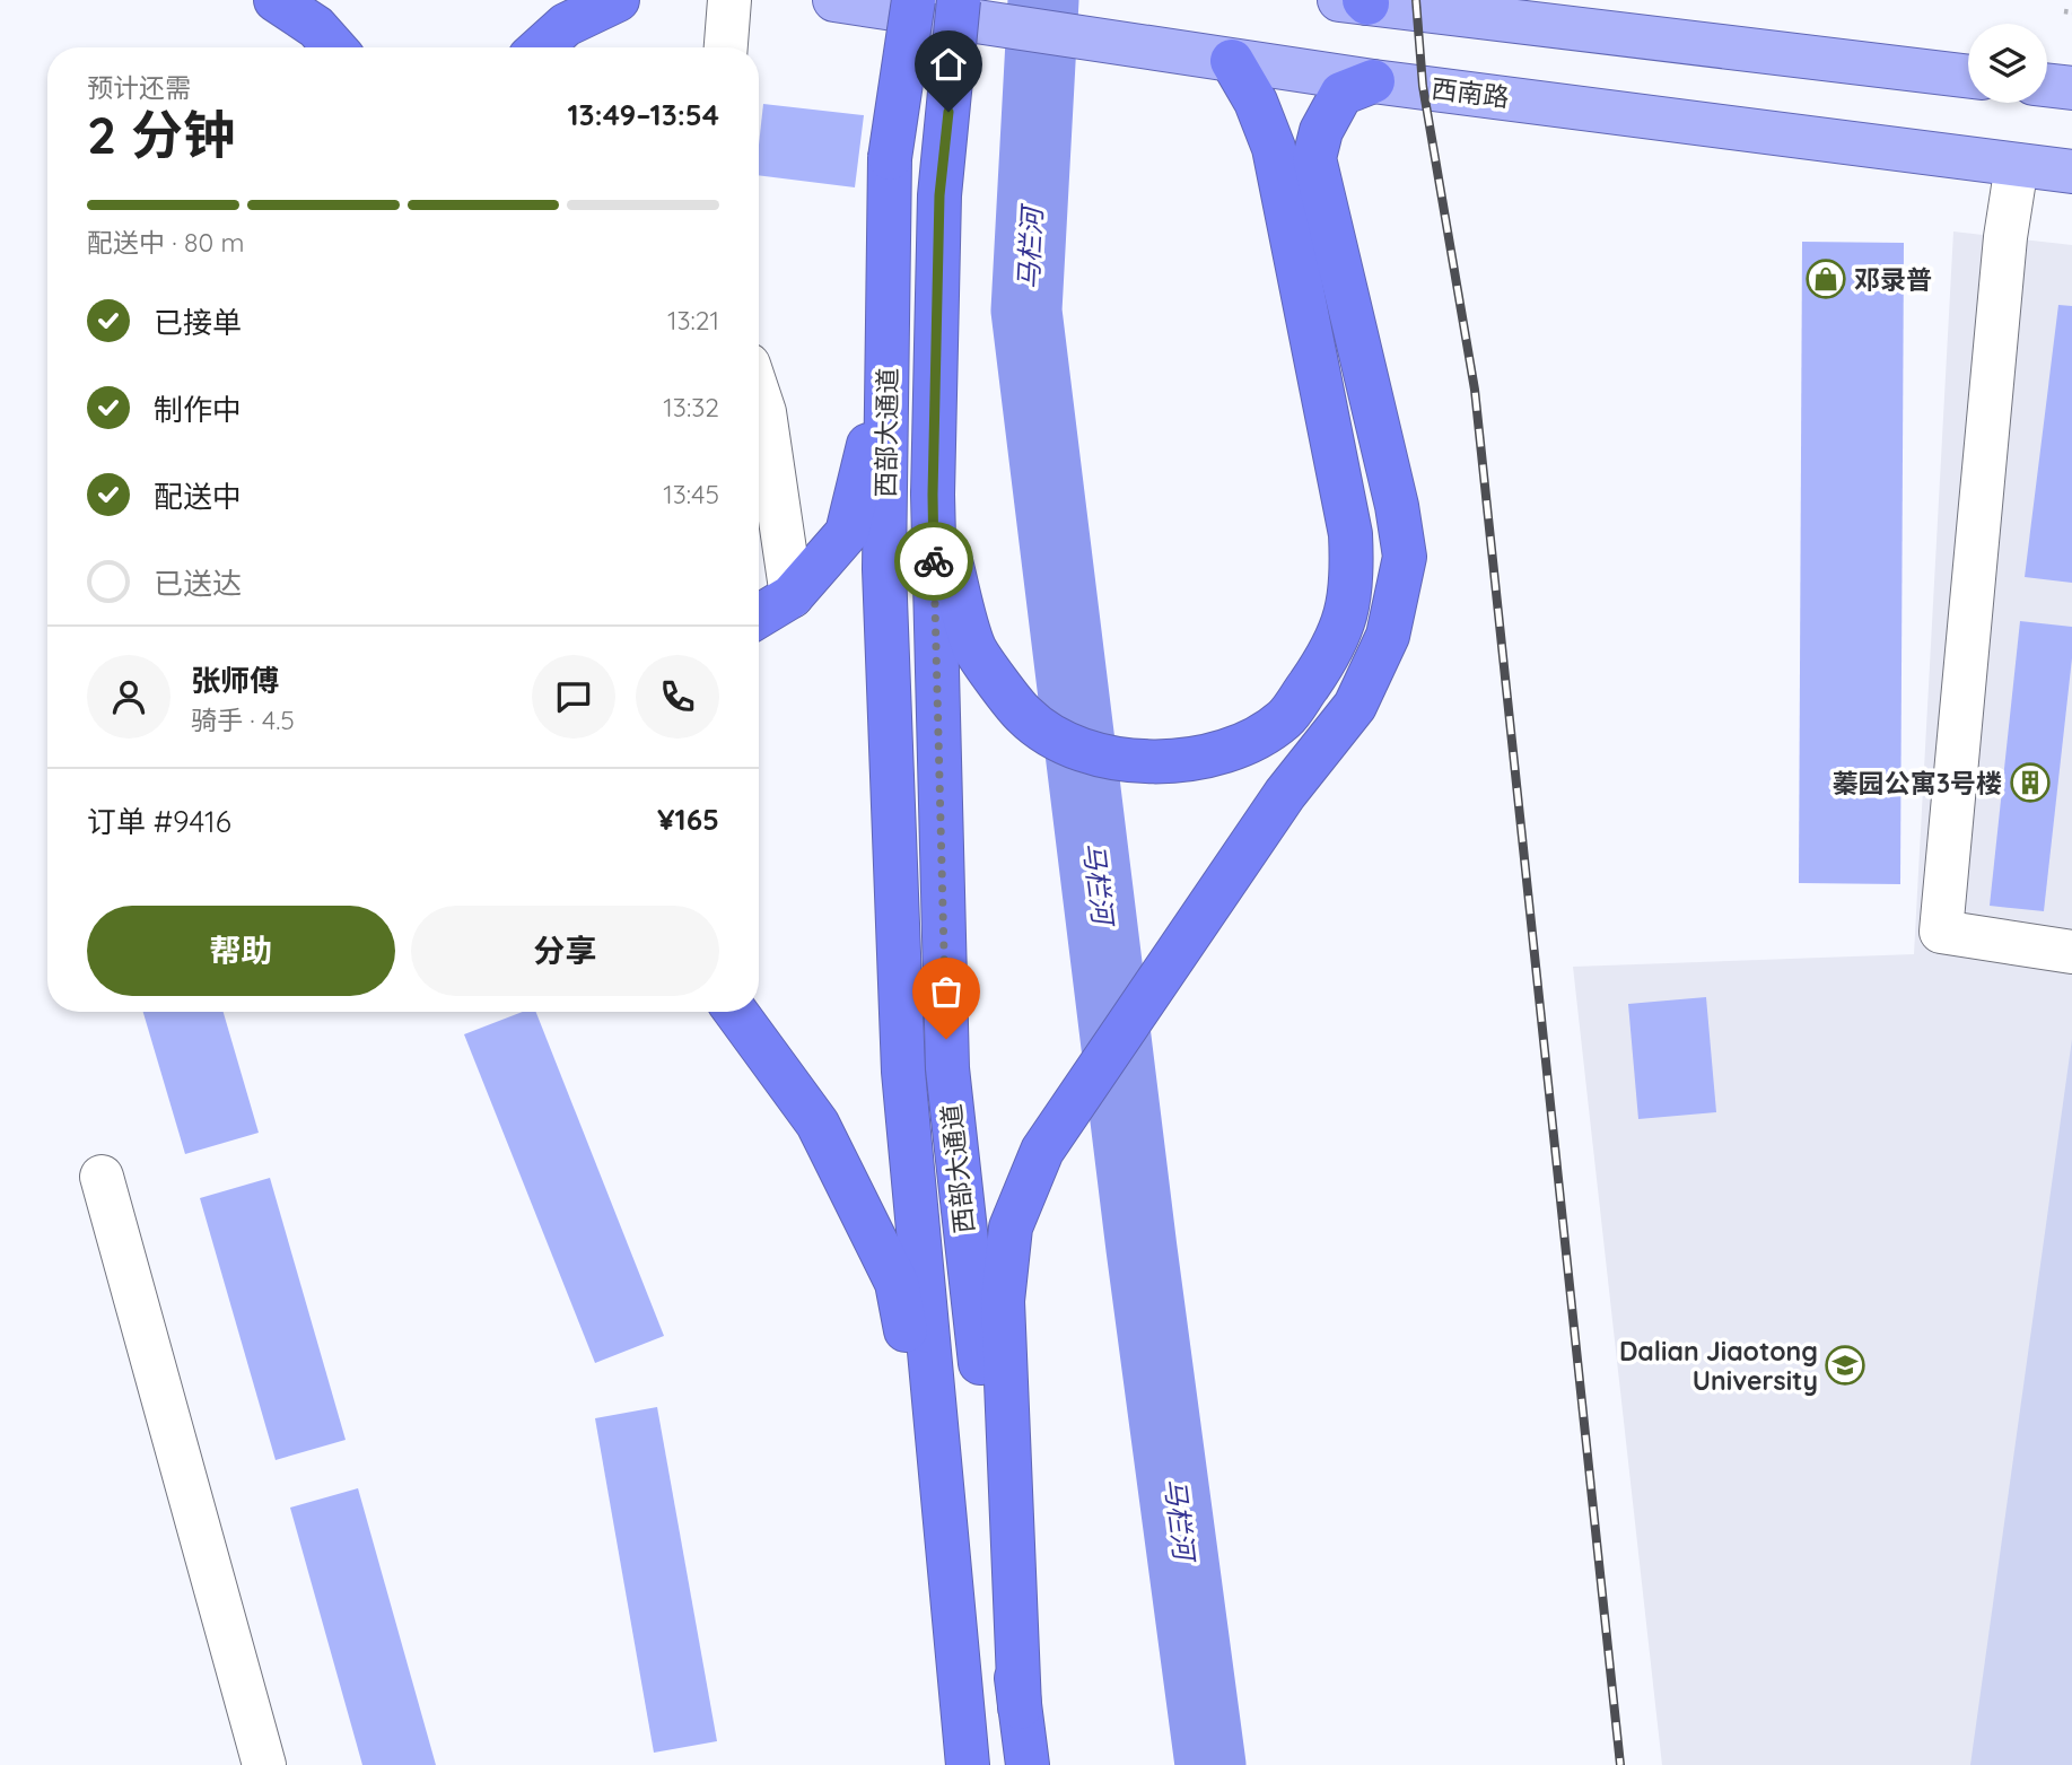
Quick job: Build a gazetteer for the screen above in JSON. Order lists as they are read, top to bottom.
{
  "streets": {
    "highway": ["西部大通道"],
    "main road": ["西南路"]
  },
  "water": ["马栏河"],
  "places": {
    "shop": ["邓录普"],
    "building": ["蓁园公寓3号楼"],
    "school or university": ["Dalian Jiaotong University"]
  },
  "page": {
    "heading": ["2 分钟", "预计还需", "13:49–13:54"],
    "panel": [
      "张师傅",
      "骑手 · 4.5",
      "订单 #9416",
      "¥165"
    ],
    "bar": "配送中 · 80 m",
    "list": [
      ["已接单", "13:21"],
      ["制作中", "13:32"],
      ["配送中", "13:45"],
      "已送达"
    ],
    "buttons": ["帮助", "分享"]
  }
}
